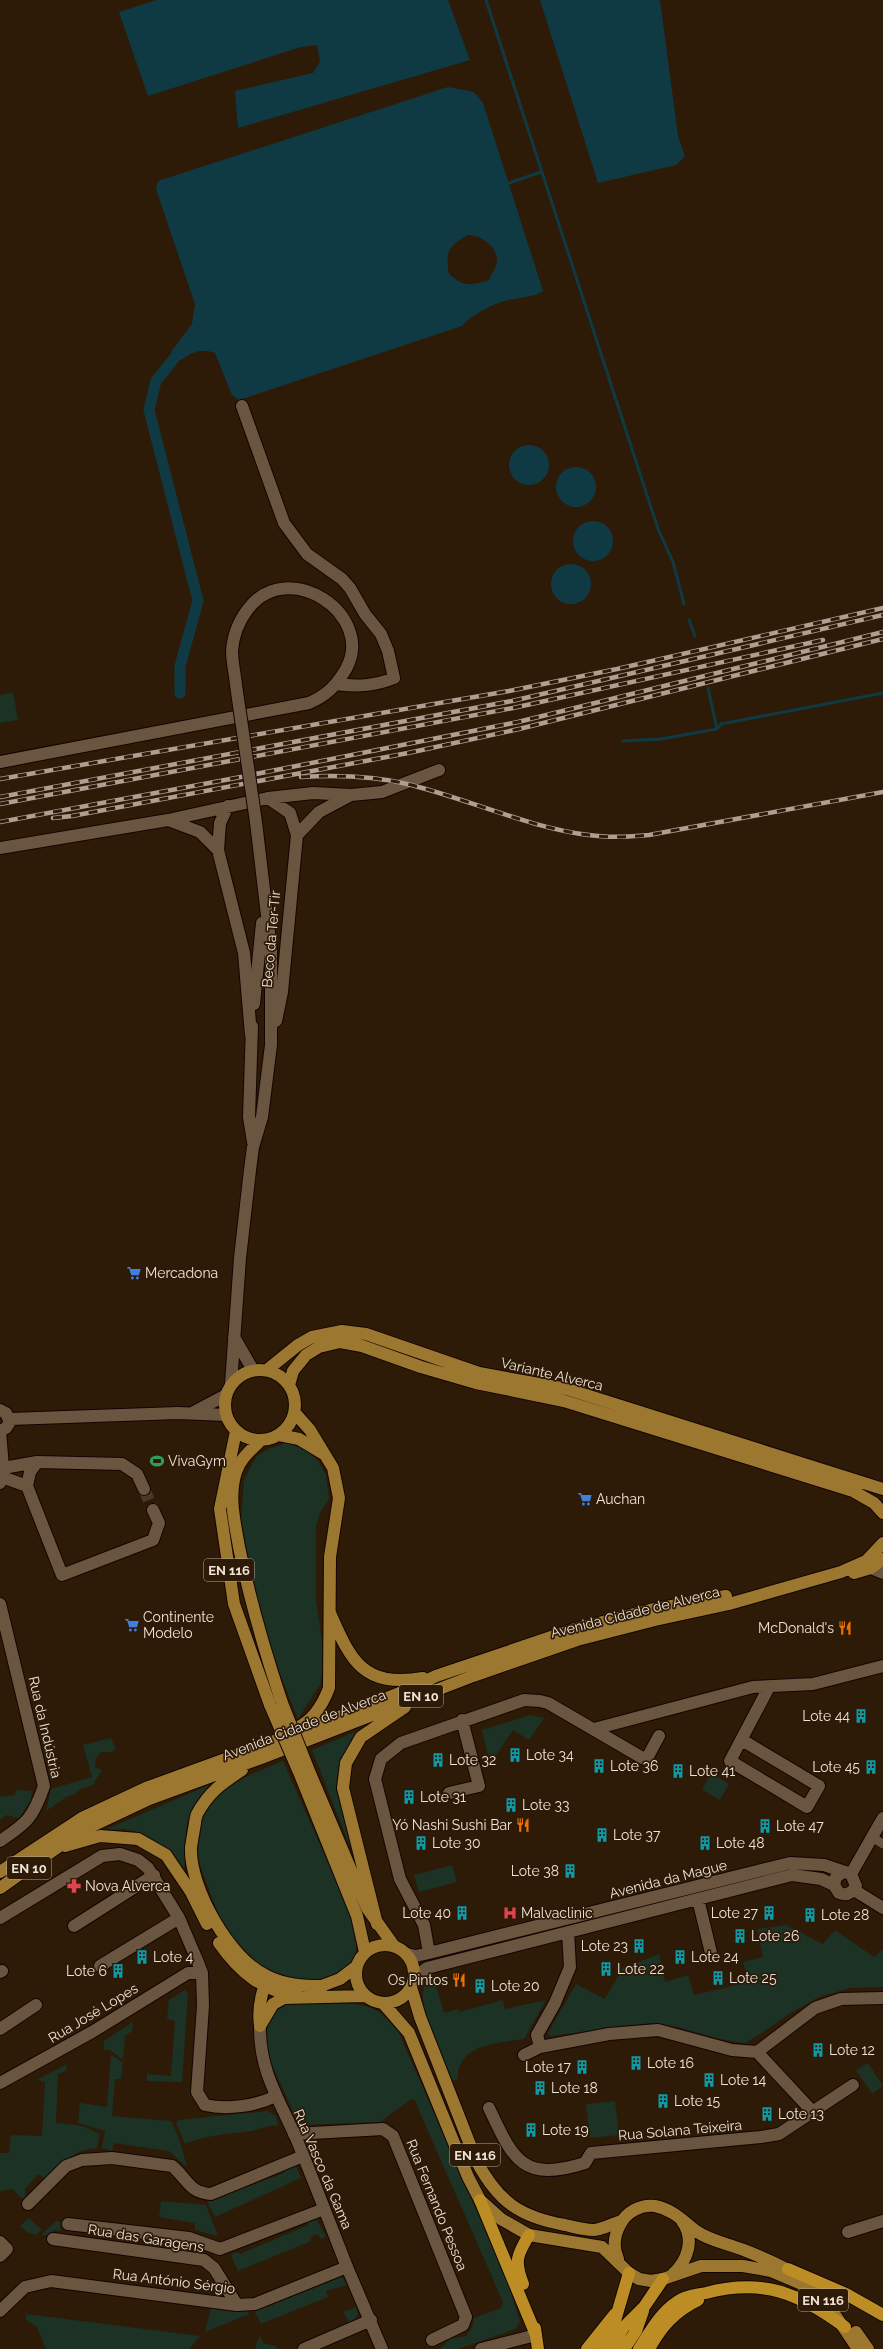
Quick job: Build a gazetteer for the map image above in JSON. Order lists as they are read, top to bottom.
{
  "streets": {
    "main road": [
      "Variante Alverca",
      "EN 116",
      "Avenida Cidade de Alverca",
      "EN 10"
    ],
    "street": [
      "Beco da Ter-Tir",
      "Rua da Indústria",
      "Avenida da Mague",
      "Rua José Lopes",
      "Rua Solana Teixeira",
      "Rua Vasco da Gama",
      "Rua Fernando Pessoa",
      "Rua das Garagens",
      "Rua António Sérgio"
    ]
  },
  "crossings": [
    ["Variante Alverca", "EN 116"],
    ["EN 116", "Avenida da Mague"],
    ["Rua Vasco da Gama", "Rua Fernando Pessoa"],
    ["Rua Vasco da Gama", "Rua António Sérgio"],
    ["Rua das Garagens", "Rua António Sérgio"]
  ],
  "places": {
    "supermarket": ["Mercadona", "Auchan", "Continente Modelo"],
    "sports": ["VivaGym"],
    "restaurant": ["McDonald's", "Yó Nashi Sushi Bar", "Os Pintos"],
    "building": [
      "Lote 44",
      "Lote 34",
      "Lote 32",
      "Lote 36",
      "Lote 45",
      "Lote 41",
      "Lote 31",
      "Lote 33",
      "Lote 47",
      "Lote 37",
      "Lote 30",
      "Lote 48",
      "Lote 38",
      "Lote 40",
      "Lote 27",
      "Lote 28",
      "Lote 26",
      "Lote 23",
      "Lote 4",
      "Lote 24",
      "Lote 22",
      "Lote 6",
      "Lote 25",
      "Lote 20",
      "Lote 12",
      "Lote 16",
      "Lote 17",
      "Lote 14",
      "Lote 18",
      "Lote 15",
      "Lote 13",
      "Lote 19"
    ],
    "pharmacy": ["Nova Alverca"],
    "hospital": ["Malvaclinic"]
  }
}
